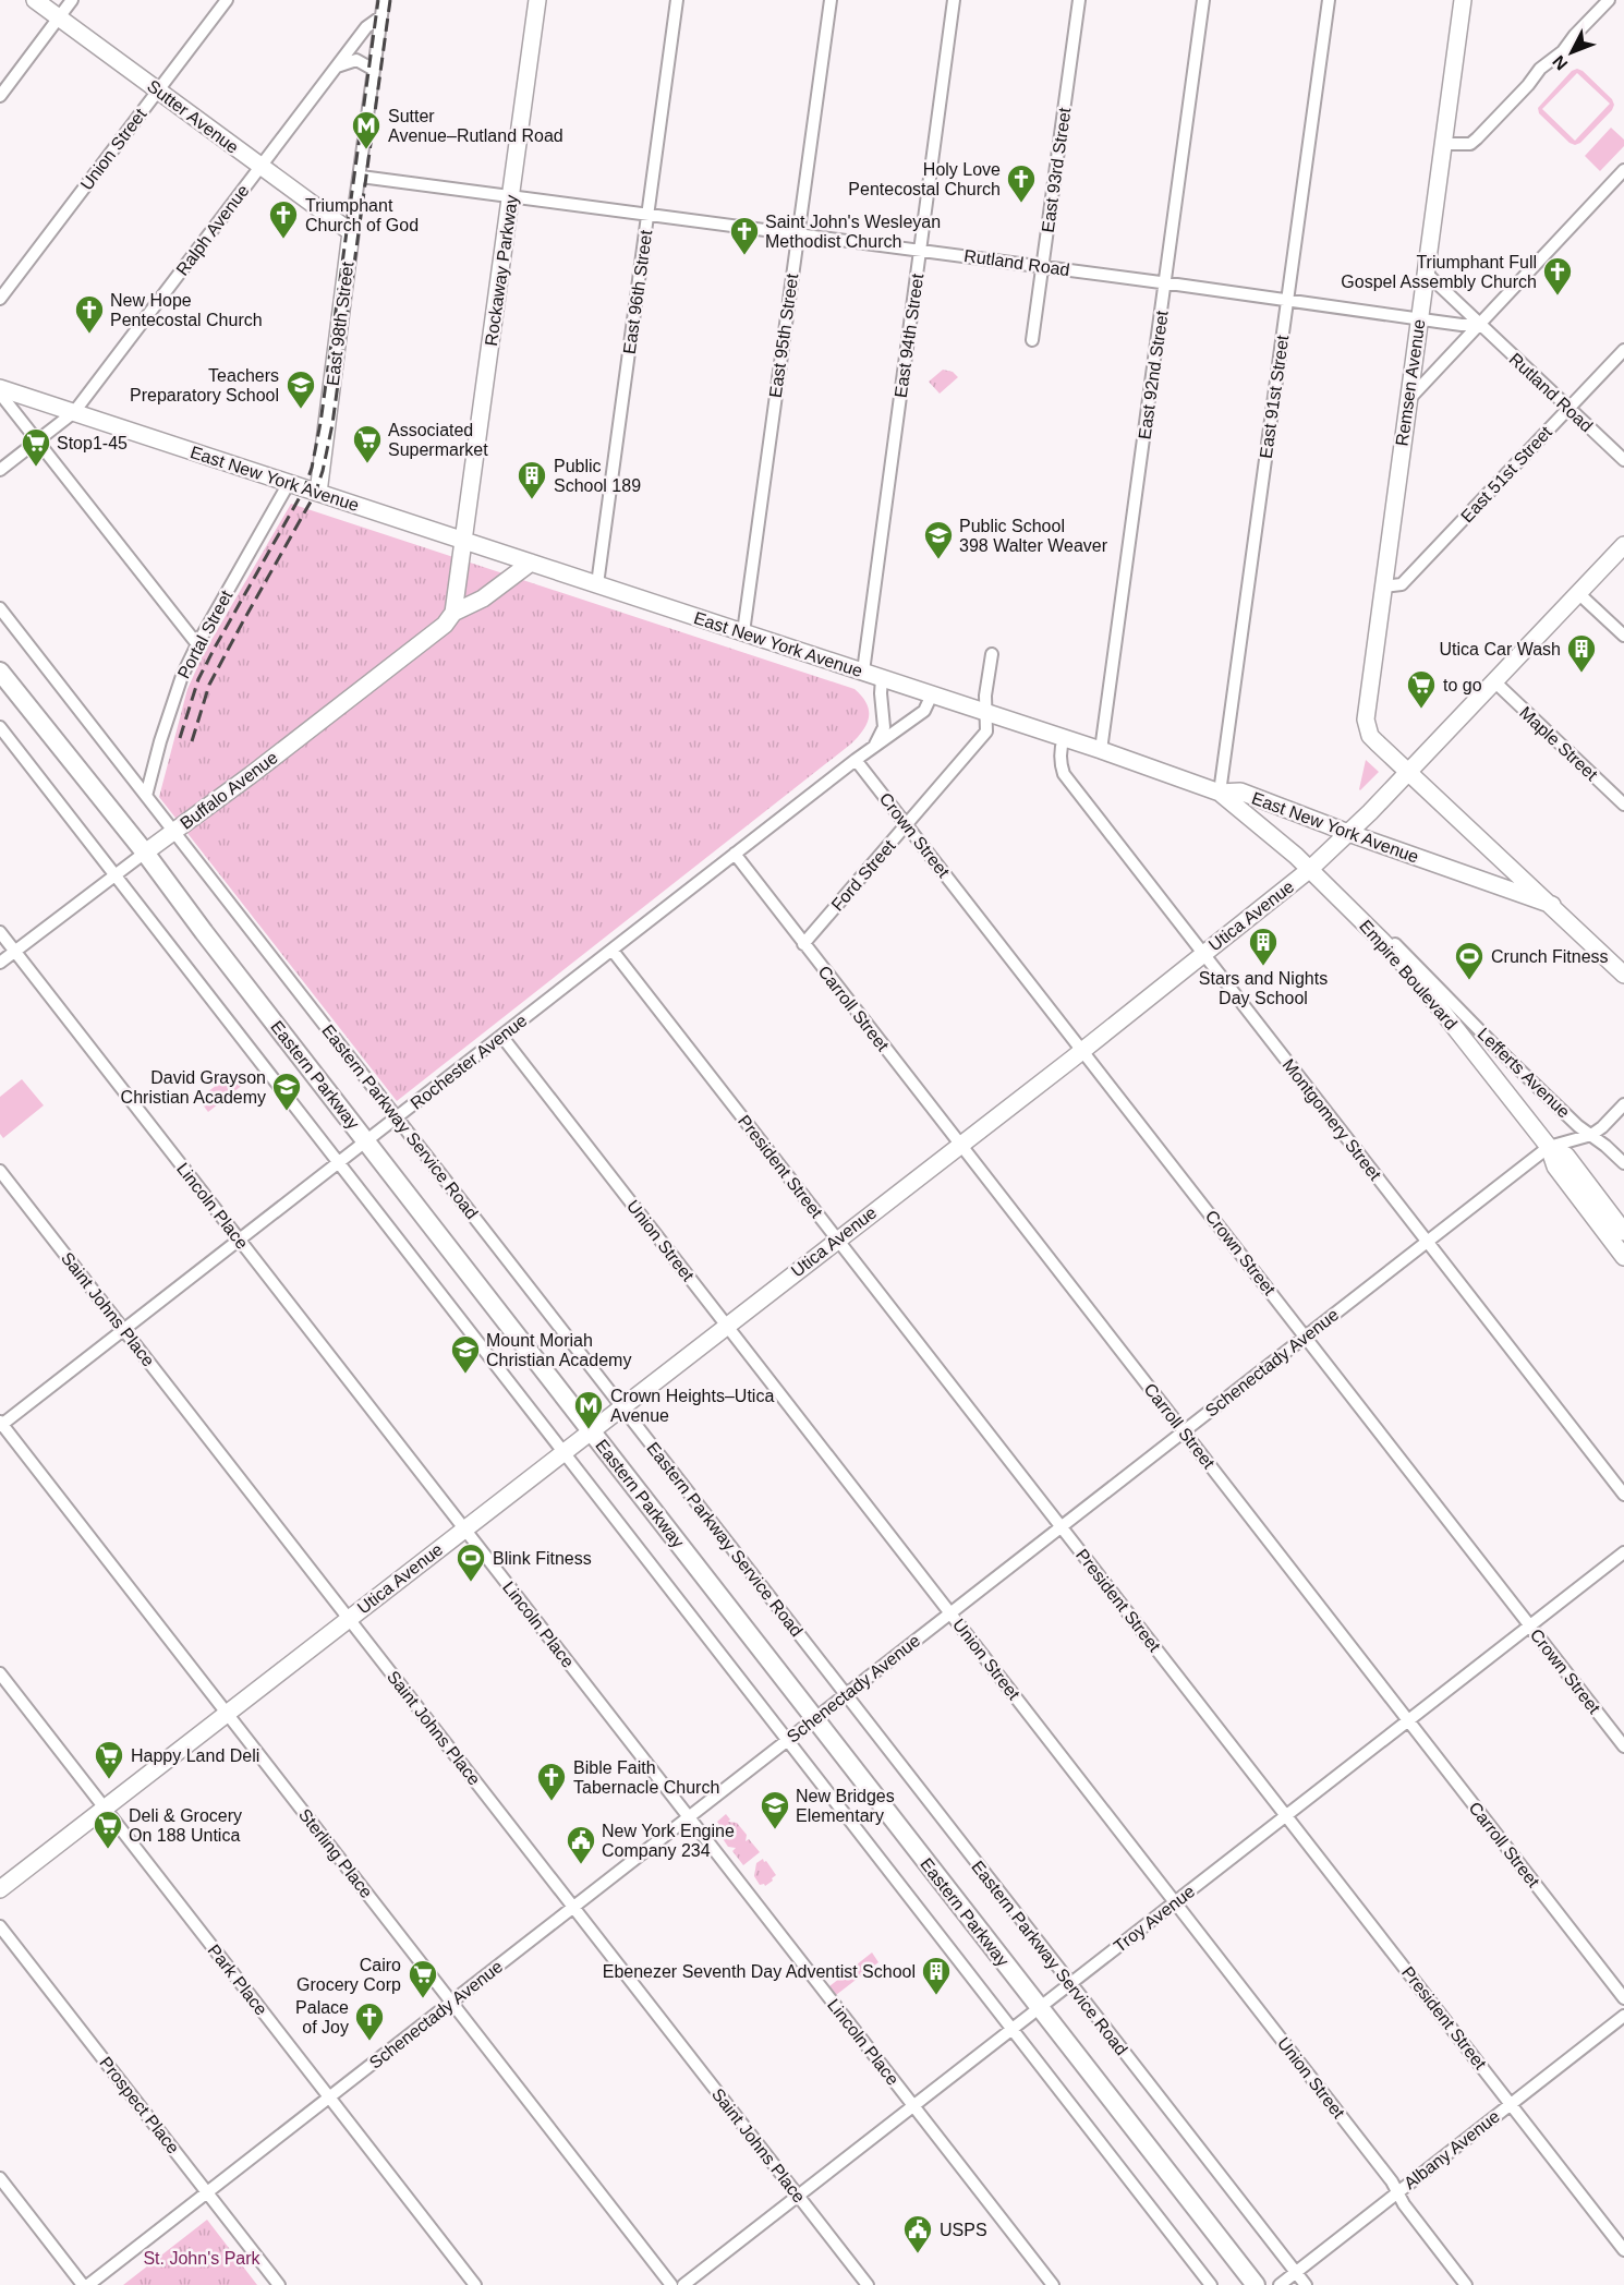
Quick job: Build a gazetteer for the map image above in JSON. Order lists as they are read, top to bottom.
{
  "streets": {
    "main road": [
      "Sutter Avenue",
      "Rockaway Parkway",
      "East 98th Street",
      "Remsen Avenue",
      "East New York Avenue",
      "Buffalo Avenue",
      "Utica Avenue",
      "Empire Boulevard",
      "Eastern Parkway"
    ],
    "street": [
      "Union Street",
      "East 93rd Street",
      "Ralph Avenue",
      "Rutland Road",
      "East 96th Street",
      "East 95th Street",
      "East 94th Street",
      "East 92nd Street",
      "East 91st Street",
      "East 51st Street",
      "Portal Street",
      "Maple Street",
      "Crown Street",
      "Ford Street",
      "Carroll Street",
      "Rochester Avenue",
      "Lefferts Avenue",
      "Montgomery Street",
      "Eastern Parkway Service Road",
      "President Street",
      "Lincoln Place",
      "Saint Johns Place",
      "Schenectady Avenue",
      "Sterling Place",
      "Troy Avenue",
      "Park Place",
      "Prospect Place",
      "Albany Avenue"
    ]
  },
  "crossings": [
    ["Sutter Avenue", "Union Street"],
    ["Sutter Avenue", "Ralph Avenue"],
    ["Sutter Avenue", "East 98th Street"],
    ["Union Street", "Utica Avenue"],
    ["Union Street", "Rochester Avenue"],
    ["Union Street", "Schenectady Avenue"],
    ["Union Street", "Troy Avenue"],
    ["Union Street", "Albany Avenue"],
    ["East 93rd Street", "Rutland Road"],
    ["Ralph Avenue", "East 98th Street"],
    ["Ralph Avenue", "East New York Avenue"],
    ["Rutland Road", "Rockaway Parkway"],
    ["Rutland Road", "East 96th Street"],
    ["Rutland Road", "East 98th Street"],
    ["Rutland Road", "East 95th Street"],
    ["Rutland Road", "East 94th Street"],
    ["Rutland Road", "East 92nd Street"],
    ["Rutland Road", "Remsen Avenue"],
    ["Rutland Road", "East 91st Street"],
    ["Rutland Road", "East 51st Street"],
    ["Rockaway Parkway", "East New York Avenue"],
    ["East 96th Street", "East New York Avenue"],
    ["East 98th Street", "East New York Avenue"],
    ["East 95th Street", "East New York Avenue"],
    ["East 94th Street", "East New York Avenue"],
    ["East 92nd Street", "East New York Avenue"],
    ["Remsen Avenue", "East 51st Street"],
    ["Remsen Avenue", "East New York Avenue"],
    ["East 91st Street", "East New York Avenue"],
    ["East 91st Street", "Empire Boulevard"],
    ["East New York Avenue", "Portal Street"],
    ["East New York Avenue", "Buffalo Avenue"],
    ["East New York Avenue", "Ford Street"],
    ["East New York Avenue", "Utica Avenue"],
    ["East New York Avenue", "Empire Boulevard"],
    ["East New York Avenue", "Rochester Avenue"],
    ["East New York Avenue", "Montgomery Street"],
    ["Portal Street", "Eastern Parkway Service Road"],
    ["Maple Street", "Utica Avenue"],
    ["Buffalo Avenue", "Eastern Parkway"],
    ["Buffalo Avenue", "Eastern Parkway Service Road"],
    ["Buffalo Avenue", "Lincoln Place"],
    ["Crown Street", "Ford Street"],
    ["Crown Street", "Utica Avenue"],
    ["Crown Street", "Rochester Avenue"],
    ["Crown Street", "Schenectady Avenue"],
    ["Crown Street", "Troy Avenue"],
    ["Ford Street", "Carroll Street"],
    ["Utica Avenue", "Empire Boulevard"],
    ["Utica Avenue", "Carroll Street"],
    ["Utica Avenue", "Eastern Parkway"],
    ["Utica Avenue", "Montgomery Street"],
    ["Utica Avenue", "Eastern Parkway Service Road"],
    ["Utica Avenue", "President Street"],
    ["Utica Avenue", "Lincoln Place"],
    ["Utica Avenue", "Saint Johns Place"],
    ["Utica Avenue", "Sterling Place"],
    ["Utica Avenue", "Park Place"],
    ["Empire Boulevard", "Lefferts Avenue"],
    ["Empire Boulevard", "Schenectady Avenue"],
    ["Carroll Street", "Rochester Avenue"],
    ["Carroll Street", "Schenectady Avenue"],
    ["Carroll Street", "Troy Avenue"],
    ["Rochester Avenue", "Eastern Parkway"],
    ["Rochester Avenue", "Eastern Parkway Service Road"],
    ["Rochester Avenue", "President Street"],
    ["Rochester Avenue", "Lincoln Place"],
    ["Rochester Avenue", "Saint Johns Place"],
    ["Rochester Avenue", "Sterling Place"],
    ["Lefferts Avenue", "Schenectady Avenue"],
    ["Eastern Parkway", "Schenectady Avenue"],
    ["Eastern Parkway", "Troy Avenue"],
    ["Montgomery Street", "Schenectady Avenue"],
    ["Eastern Parkway Service Road", "Schenectady Avenue"],
    ["Eastern Parkway Service Road", "Troy Avenue"],
    ["Eastern Parkway Service Road", "Albany Avenue"],
    ["President Street", "Schenectady Avenue"],
    ["President Street", "Troy Avenue"],
    ["President Street", "Albany Avenue"],
    ["Lincoln Place", "Schenectady Avenue"],
    ["Lincoln Place", "Troy Avenue"],
    ["Saint Johns Place", "Schenectady Avenue"],
    ["Saint Johns Place", "Troy Avenue"],
    ["Schenectady Avenue", "Sterling Place"],
    ["Schenectady Avenue", "Park Place"],
    ["Schenectady Avenue", "Prospect Place"]
  ],
  "parks": ["St. John's Park"],
  "places": {
    "metro station": ["Sutter Avenue–Rutland Road", "Crown Heights–Utica Avenue"],
    "church": [
      "Holy Love Pentecostal Church",
      "Triumphant Church of God",
      "Saint John's Wesleyan Methodist Church",
      "Triumphant Full Gospel Assembly Church",
      "New Hope Pentecostal Church",
      "Bible Faith Tabernacle Church",
      "Palace of Joy"
    ],
    "school or university": [
      "Teachers Preparatory School",
      "Public School 398 Walter Weaver",
      "David Grayson Christian Academy",
      "Mount Moriah Christian Academy",
      "New Bridges Elementary"
    ],
    "supermarket": [
      "Associated Supermarket",
      "Stop1-45",
      "to go",
      "Happy Land Deli",
      "Deli & Grocery On 188 Untica",
      "Cairo Grocery Corp"
    ],
    "building": [
      "Public School 189",
      "Utica Car Wash",
      "Stars and Nights Day School",
      "Ebenezer Seventh Day Adventist School"
    ],
    "sports": ["Crunch Fitness", "Blink Fitness"],
    "public building": ["New York Engine Company 234", "USPS"]
  },
  "north": "bottom left"
}
